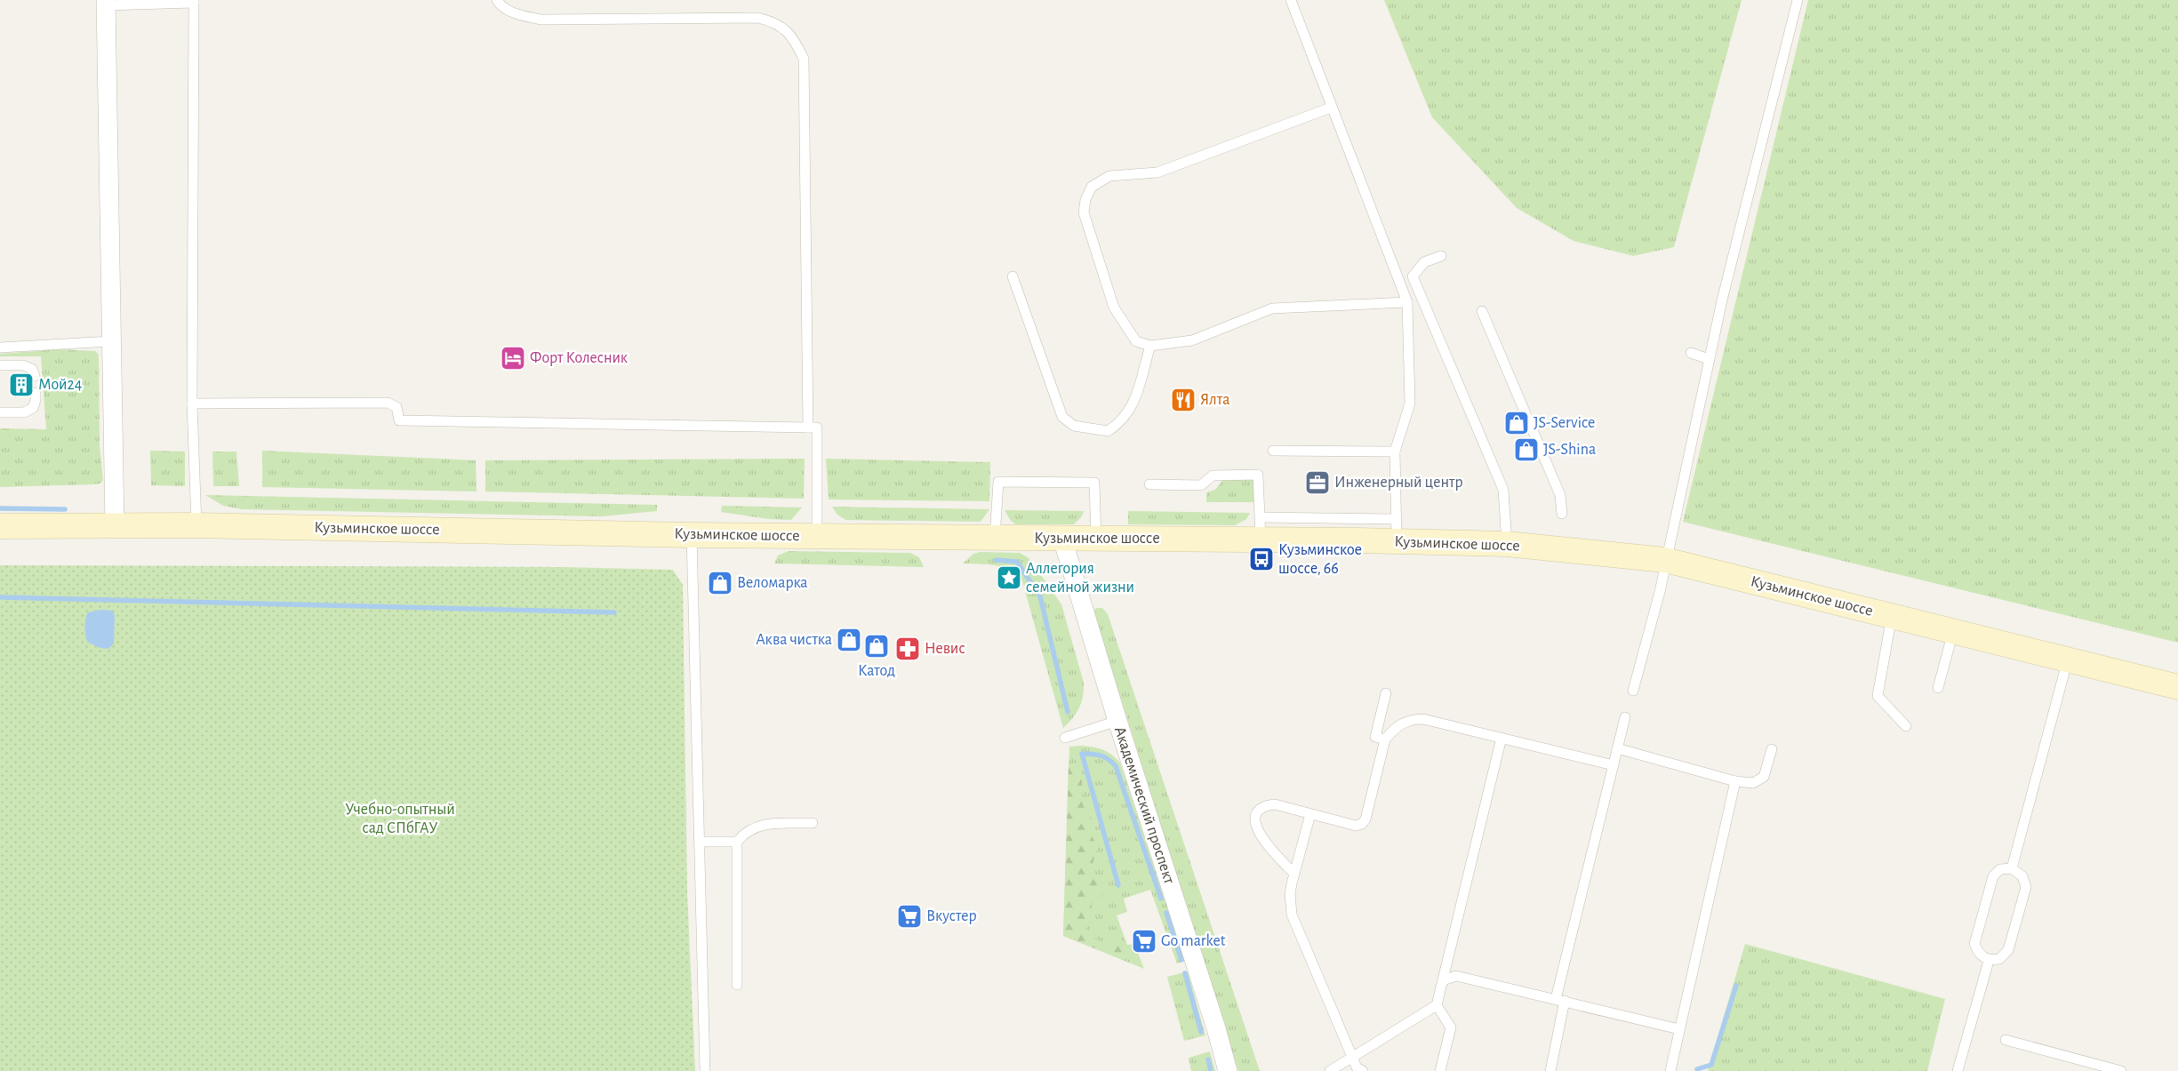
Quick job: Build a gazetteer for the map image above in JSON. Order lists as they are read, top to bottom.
{
  "streets": {
    "main road": ["Кузьминское шоссе"],
    "street": ["Академический проспект"]
  },
  "crossings": [
    ["Кузьминское шоссе", "Академический проспект"]
  ],
  "parks": ["Учебно-опытный сад СПбГАУ"],
  "places": {
    "hotel": ["Форт Колесник"],
    "building": ["Мой24"],
    "restaurant": ["Ялта"],
    "shop": [
      "JS-Service",
      "JS-Shina",
      "Веломарка",
      "Аква чистка",
      "Катод"
    ],
    "office": ["Инженерный центр"],
    "bus stop": ["Кузьминское шоссе, 66"],
    "place": ["Аллегория семейной жизни"],
    "pharmacy": ["Невис"],
    "supermarket": ["Вкустер", "Go market"]
  }
}
